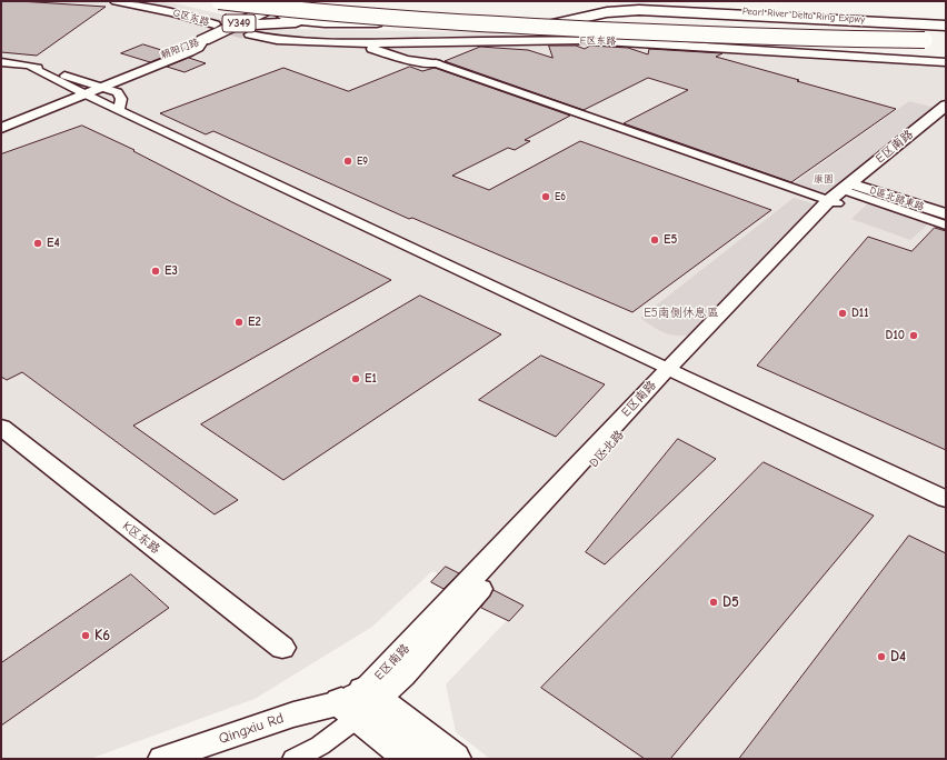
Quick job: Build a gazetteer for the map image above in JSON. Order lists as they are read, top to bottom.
{
  "streets": {
    "main road": ["Pearl River Delta Ring Expwy", "Y349"],
    "street": [
      "G区东路",
      "E区东路",
      "朝阳门路",
      "E区南路",
      "D區北路東路",
      "D区北路",
      "K区东路",
      "Qingxiu Rd"
    ]
  },
  "crossings": [
    ["Y349", "朝阳门路"],
    ["E区南路", "D區北路東路"],
    ["E区南路", "D区北路"],
    ["D區北路東路", "D区北路"],
    ["D区北路", "Qingxiu Rd"]
  ],
  "parks": ["康園", "E5南側休息區"],
  "places": [
    "E9",
    "E6",
    "E5",
    "E4",
    "E3",
    "D11",
    "E2",
    "D10",
    "E1",
    "D5",
    "K6",
    "D4"
  ]
}
